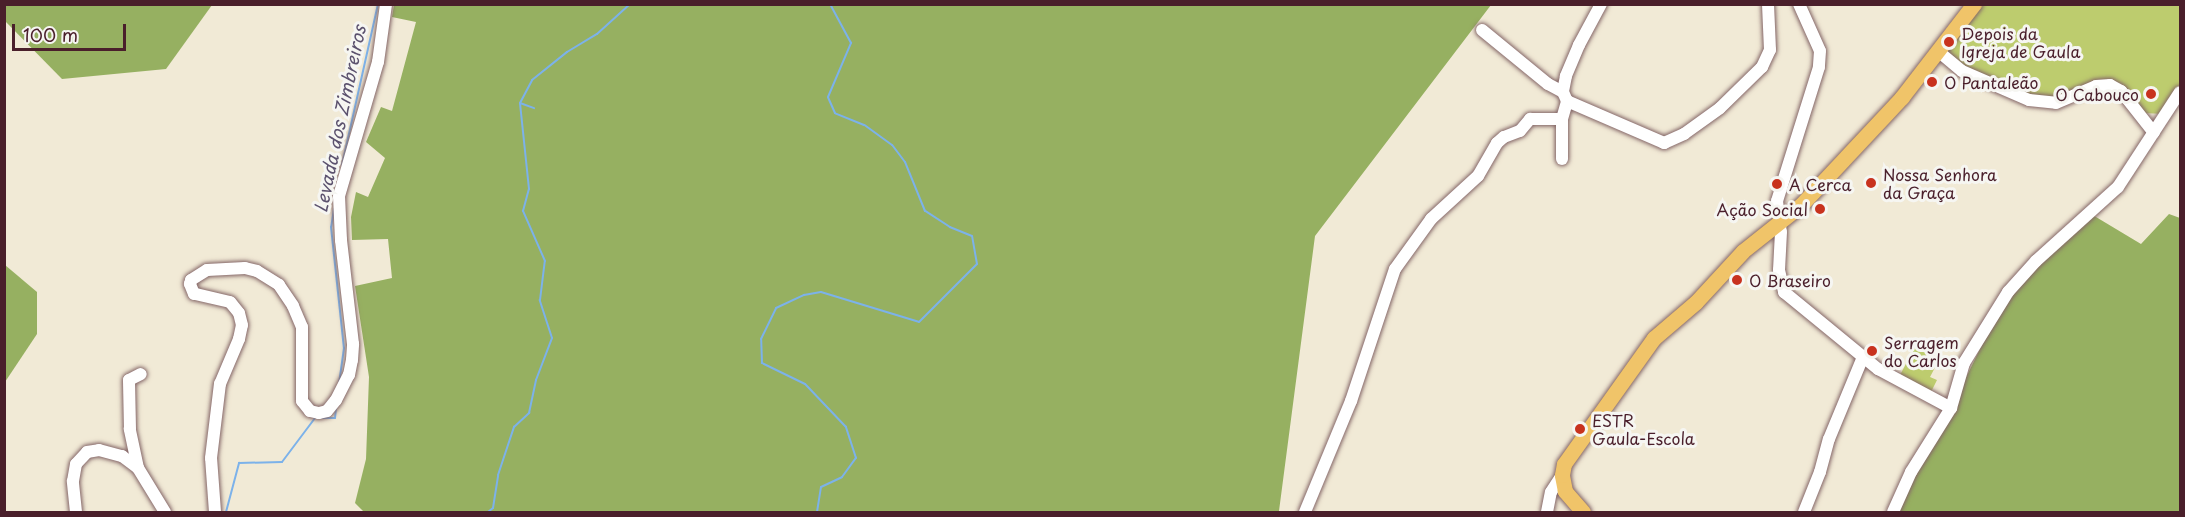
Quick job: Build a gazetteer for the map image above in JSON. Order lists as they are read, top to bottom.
{
  "water": ["Levada dos Zimbreiros"],
  "places": [
    "Depois da Igreja de Gaula",
    "O Pantaleão",
    "O Cabouco",
    "Nossa Senhora da Graça",
    "A Cerca",
    "Ação Social",
    "O Braseiro",
    "Serragem do Carlos",
    "ESTR Gaula-Escola"
  ],
  "scale_bar": "100 m"
}
